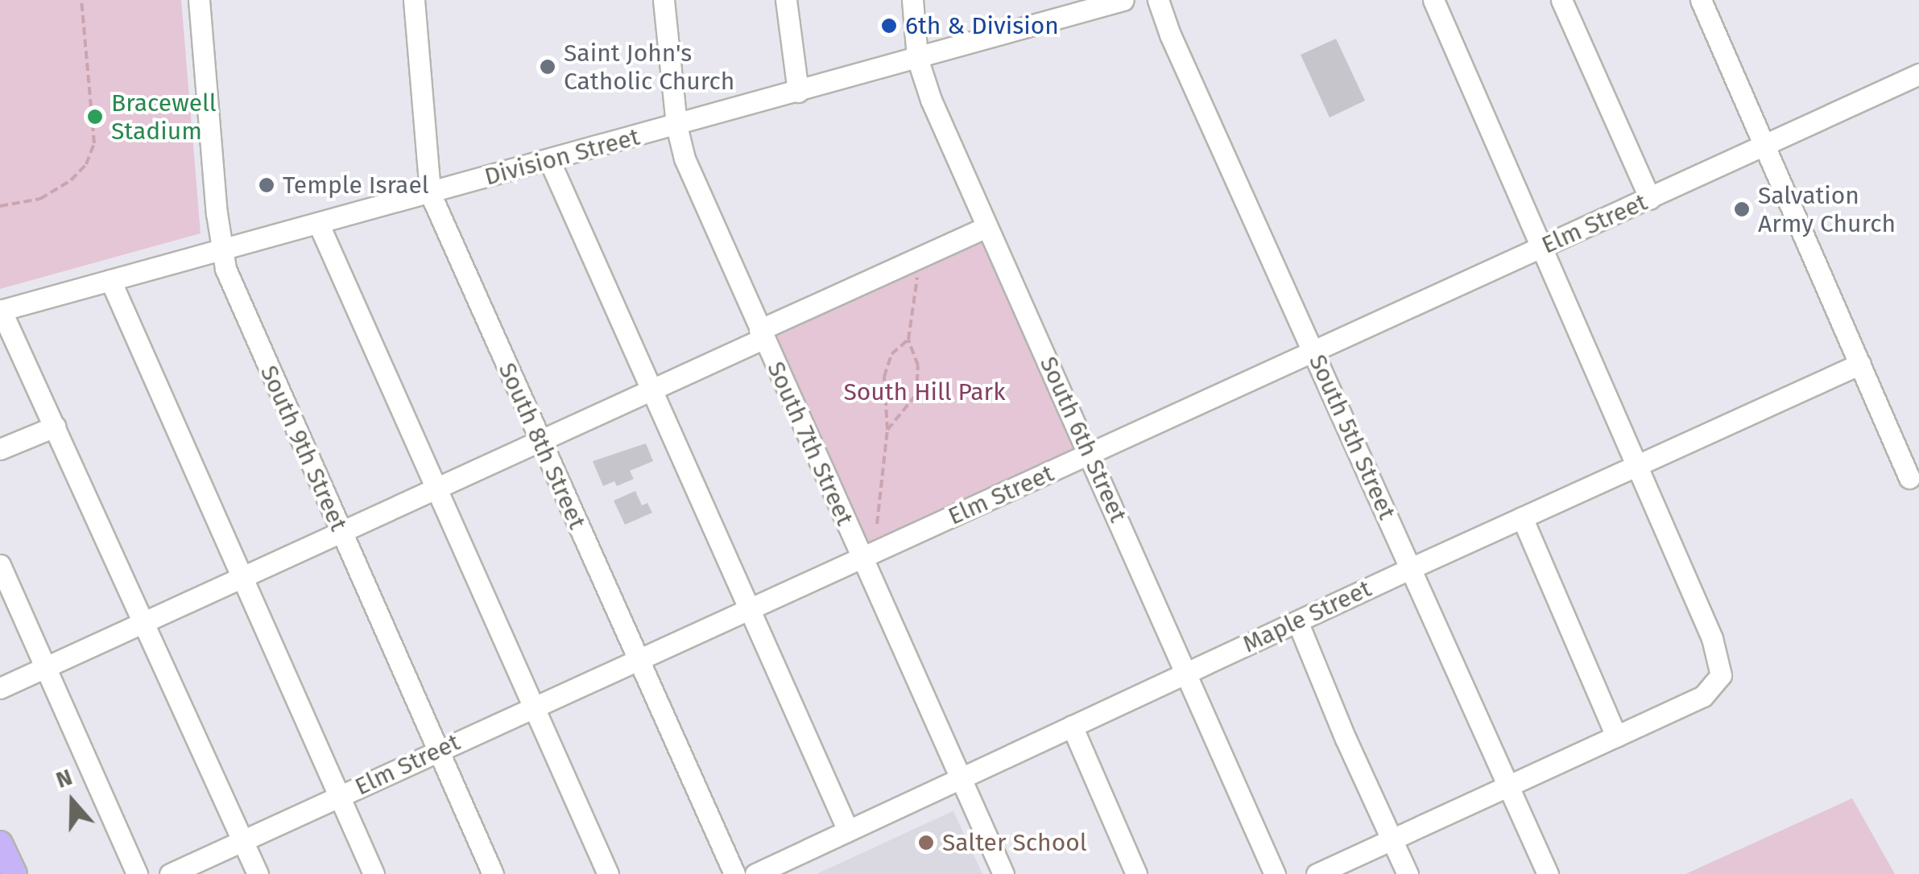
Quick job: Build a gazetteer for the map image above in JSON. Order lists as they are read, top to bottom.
{
  "streets": {
    "street": [
      "Division Street",
      "Elm Street",
      "South 5th Street",
      "South 6th Street",
      "South 7th Street",
      "South 8th Street",
      "South 9th Street",
      "Maple Street"
    ]
  },
  "crossings": [
    ["Division Street", "South 6th Street"],
    ["Division Street", "South 7th Street"],
    ["Division Street", "South 8th Street"],
    ["Division Street", "South 9th Street"],
    ["Elm Street", "South 5th Street"],
    ["Elm Street", "South 6th Street"],
    ["Elm Street", "South 7th Street"],
    ["Elm Street", "South 8th Street"],
    ["Elm Street", "South 9th Street"],
    ["South 5th Street", "Maple Street"],
    ["South 6th Street", "Maple Street"],
    ["South 7th Street", "Maple Street"]
  ],
  "parks": ["South Hill Park"],
  "places": [
    "6th & Division",
    "Saint John's Catholic Church",
    "Bracewell Stadium",
    "Temple Israel",
    "Salvation Army Church",
    "Salter School"
  ],
  "north": "top"
}
